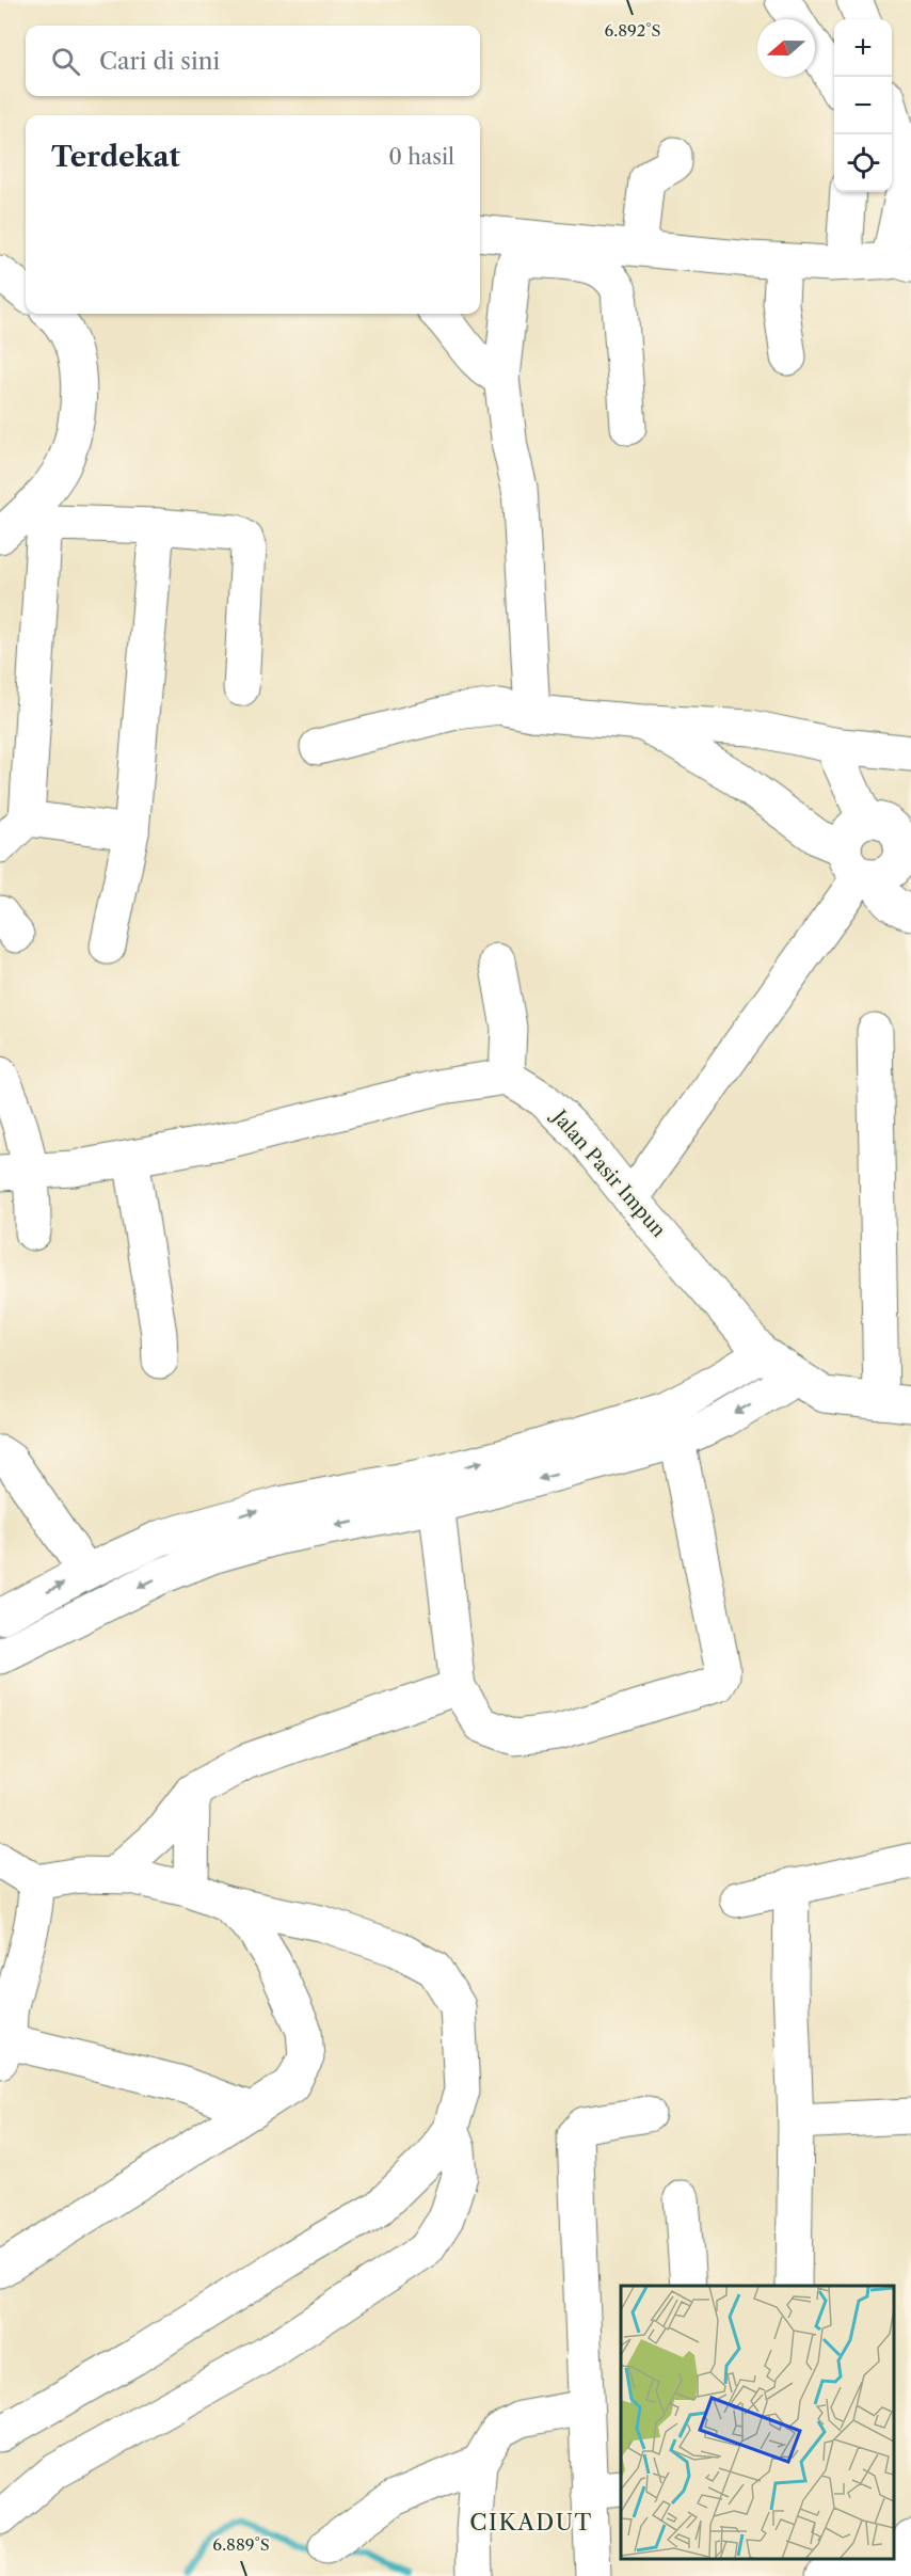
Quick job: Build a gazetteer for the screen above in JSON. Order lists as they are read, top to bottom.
{
  "streets": {
    "street": ["Jalan Pasir Impun"]
  },
  "districts": ["CIKADUT"],
  "north": "left",
  "page": {
    "map_buttons": ["+", "−"],
    "search": "Cari di sini",
    "heading": ["Terdekat", "0 hasil"]
  },
  "coordinates": ["6.892°S", "6.889°S"]
}
